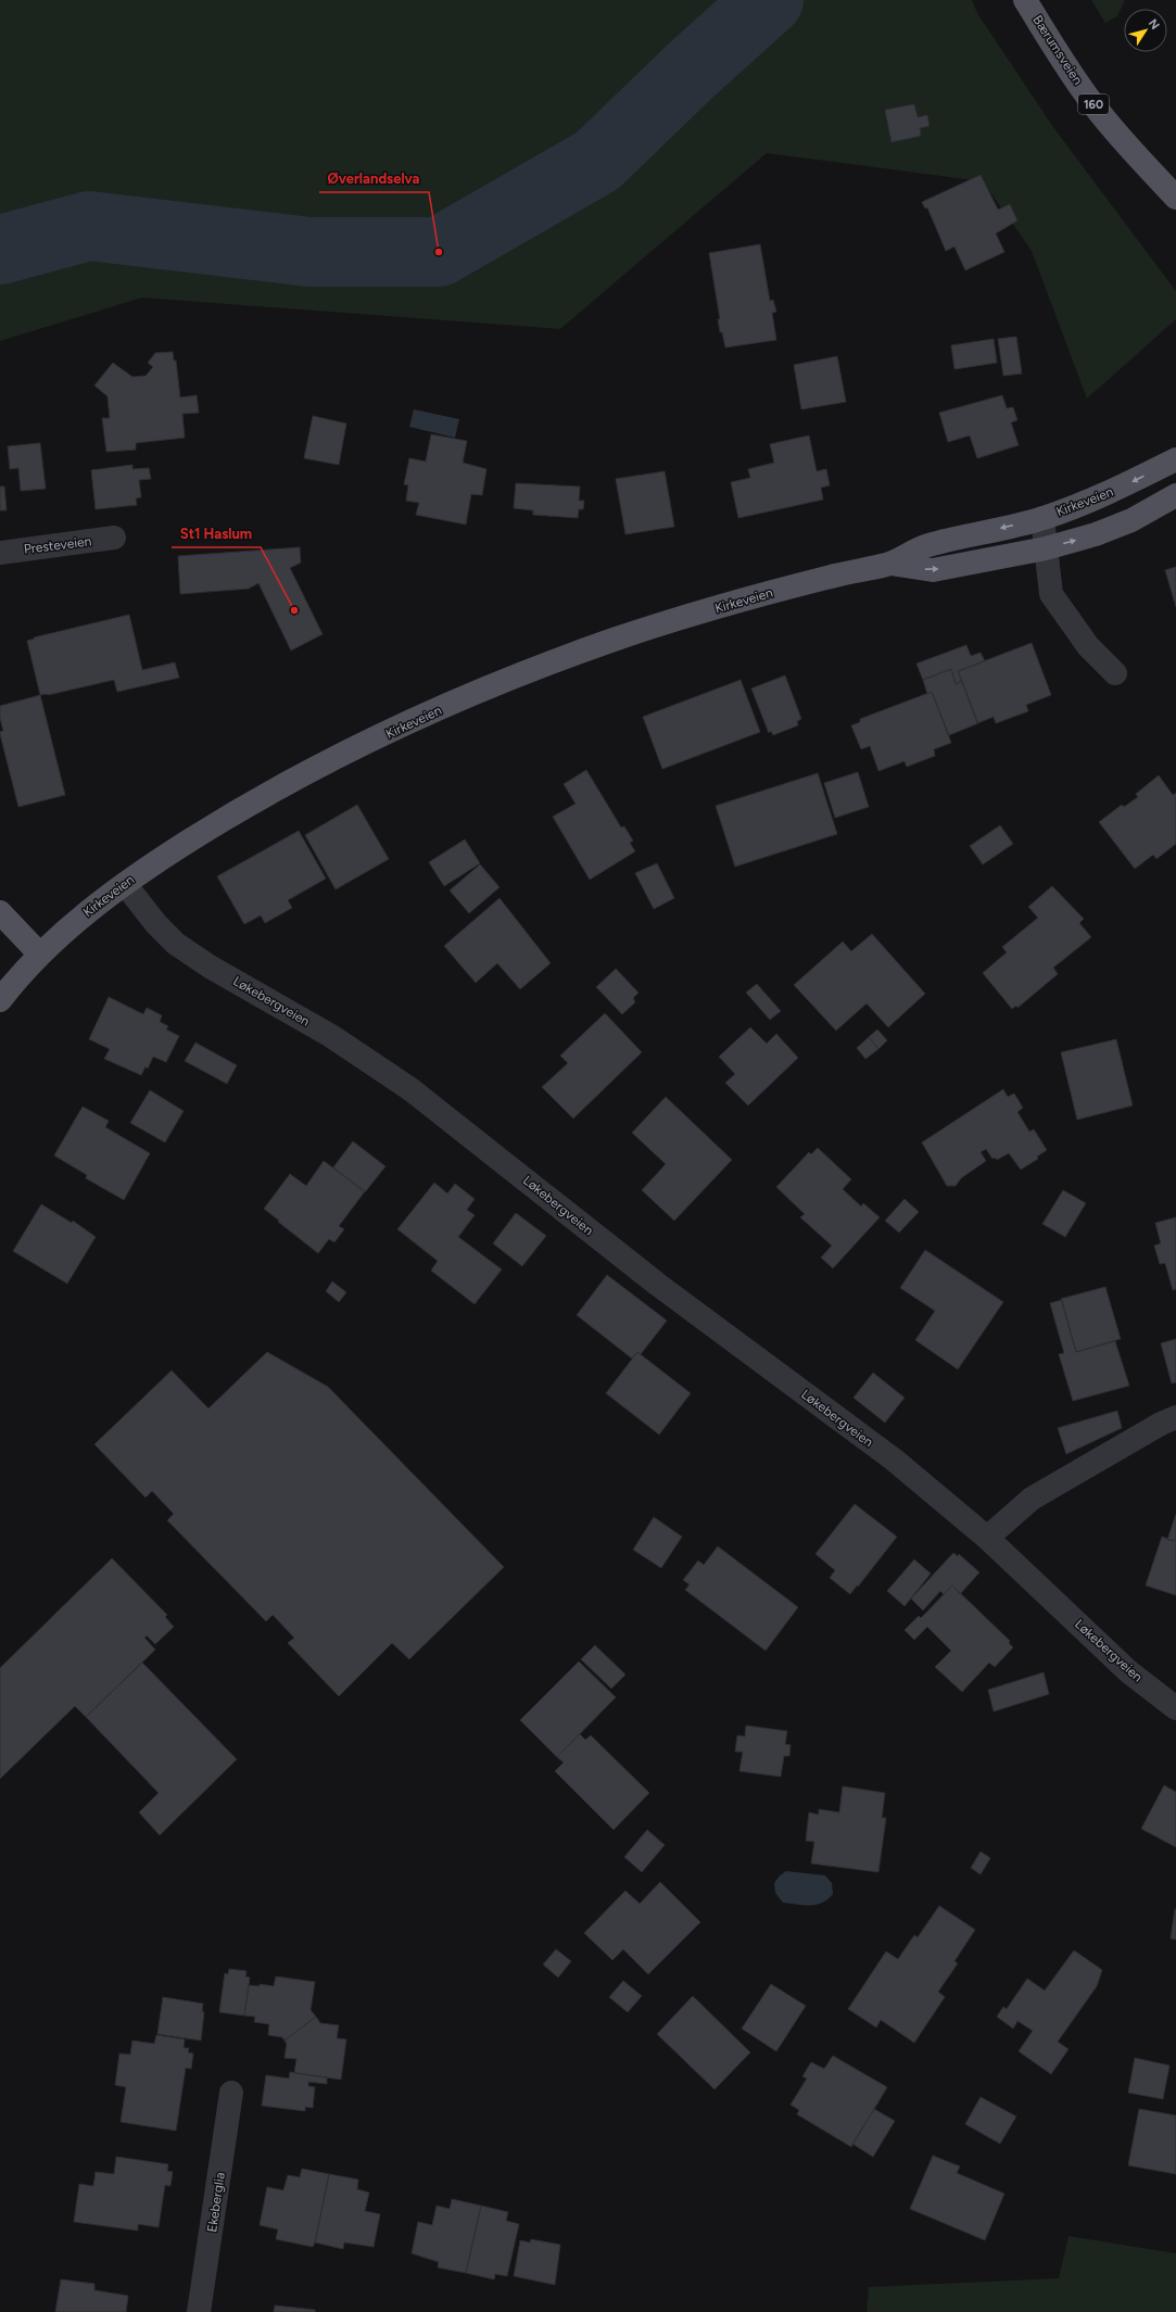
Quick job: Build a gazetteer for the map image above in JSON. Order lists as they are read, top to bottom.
{
  "streets": {
    "main road": ["Bærumsveien", "160", "Kirkeveien"],
    "street": ["Presteveien", "Løkebergveien", "Ekeberglia"]
  },
  "crossings": [
    ["Kirkeveien", "Løkebergveien"]
  ],
  "places": ["Øverlandselva", "St1 Haslum"],
  "north": "top right"
}
